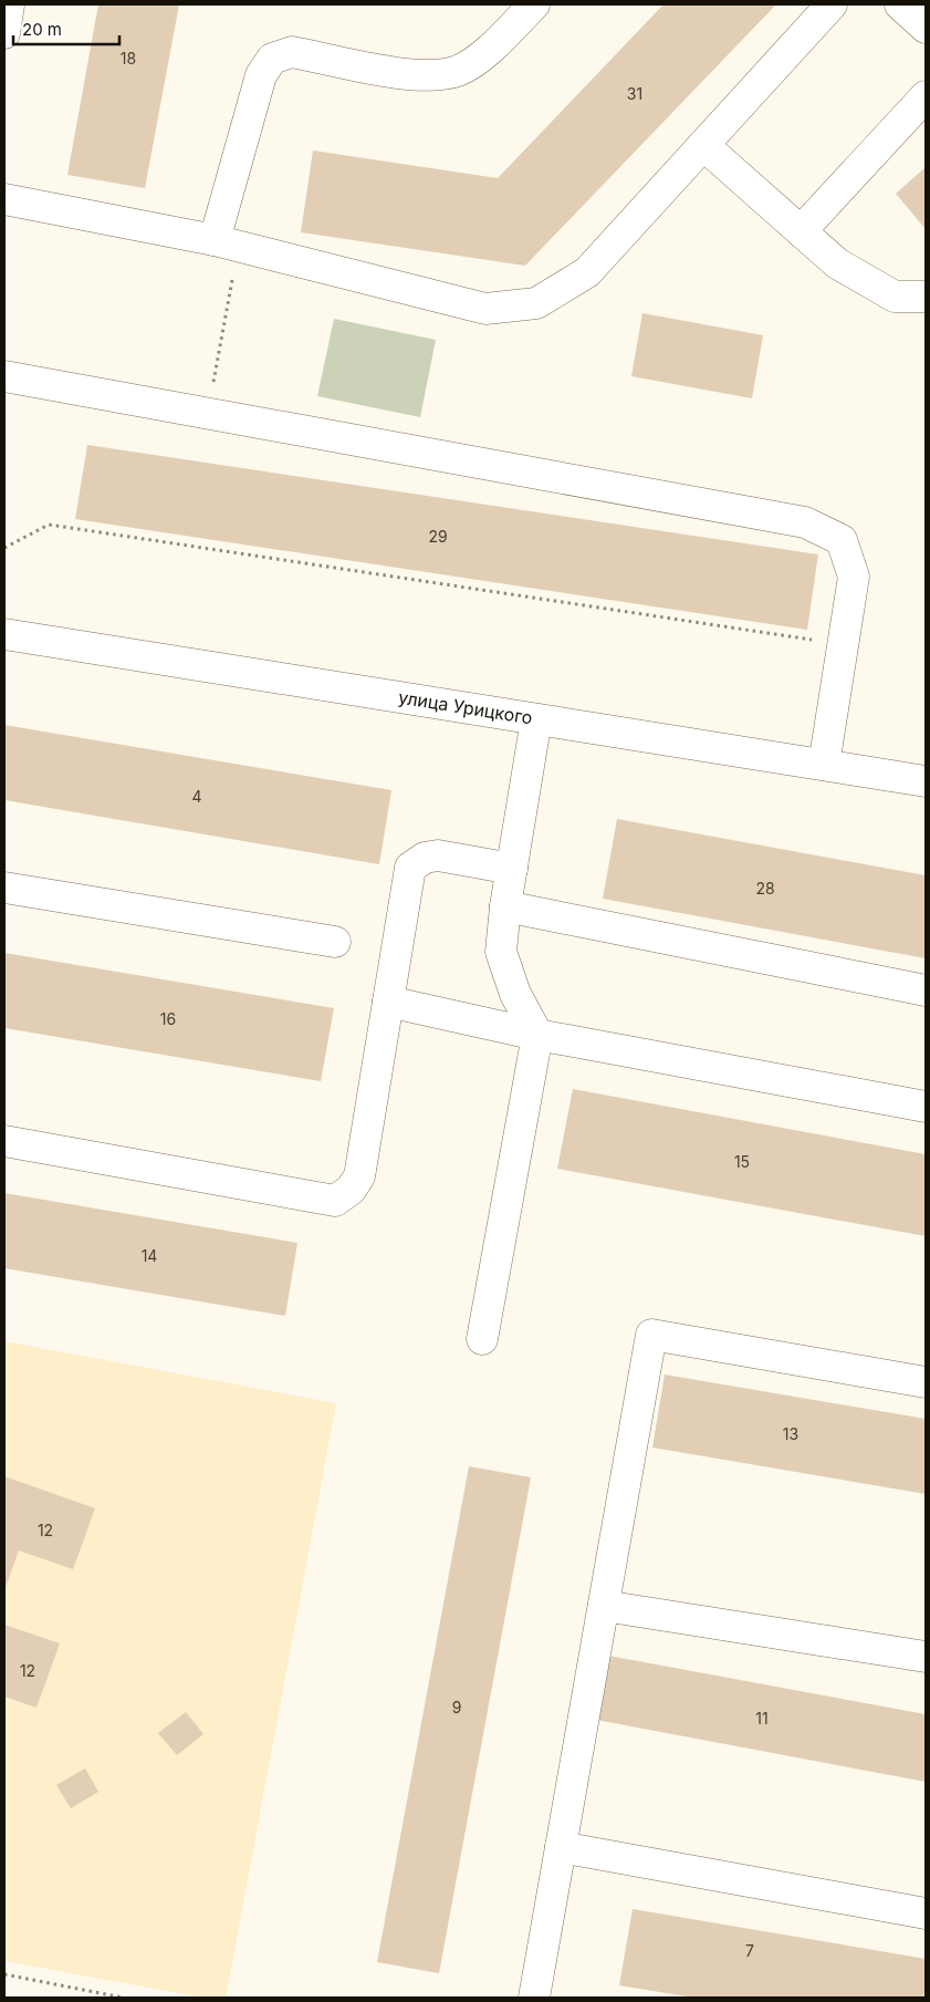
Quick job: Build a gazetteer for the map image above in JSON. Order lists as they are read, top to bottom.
{
  "streets": {
    "street": ["улица Урицкого"]
  },
  "house_numbers": [
    "18",
    "31",
    "29",
    "4",
    "28",
    "16",
    "15",
    "14",
    "13",
    "12",
    "12",
    "9",
    "11",
    "7"
  ],
  "scale_bar": "20 m"
}
